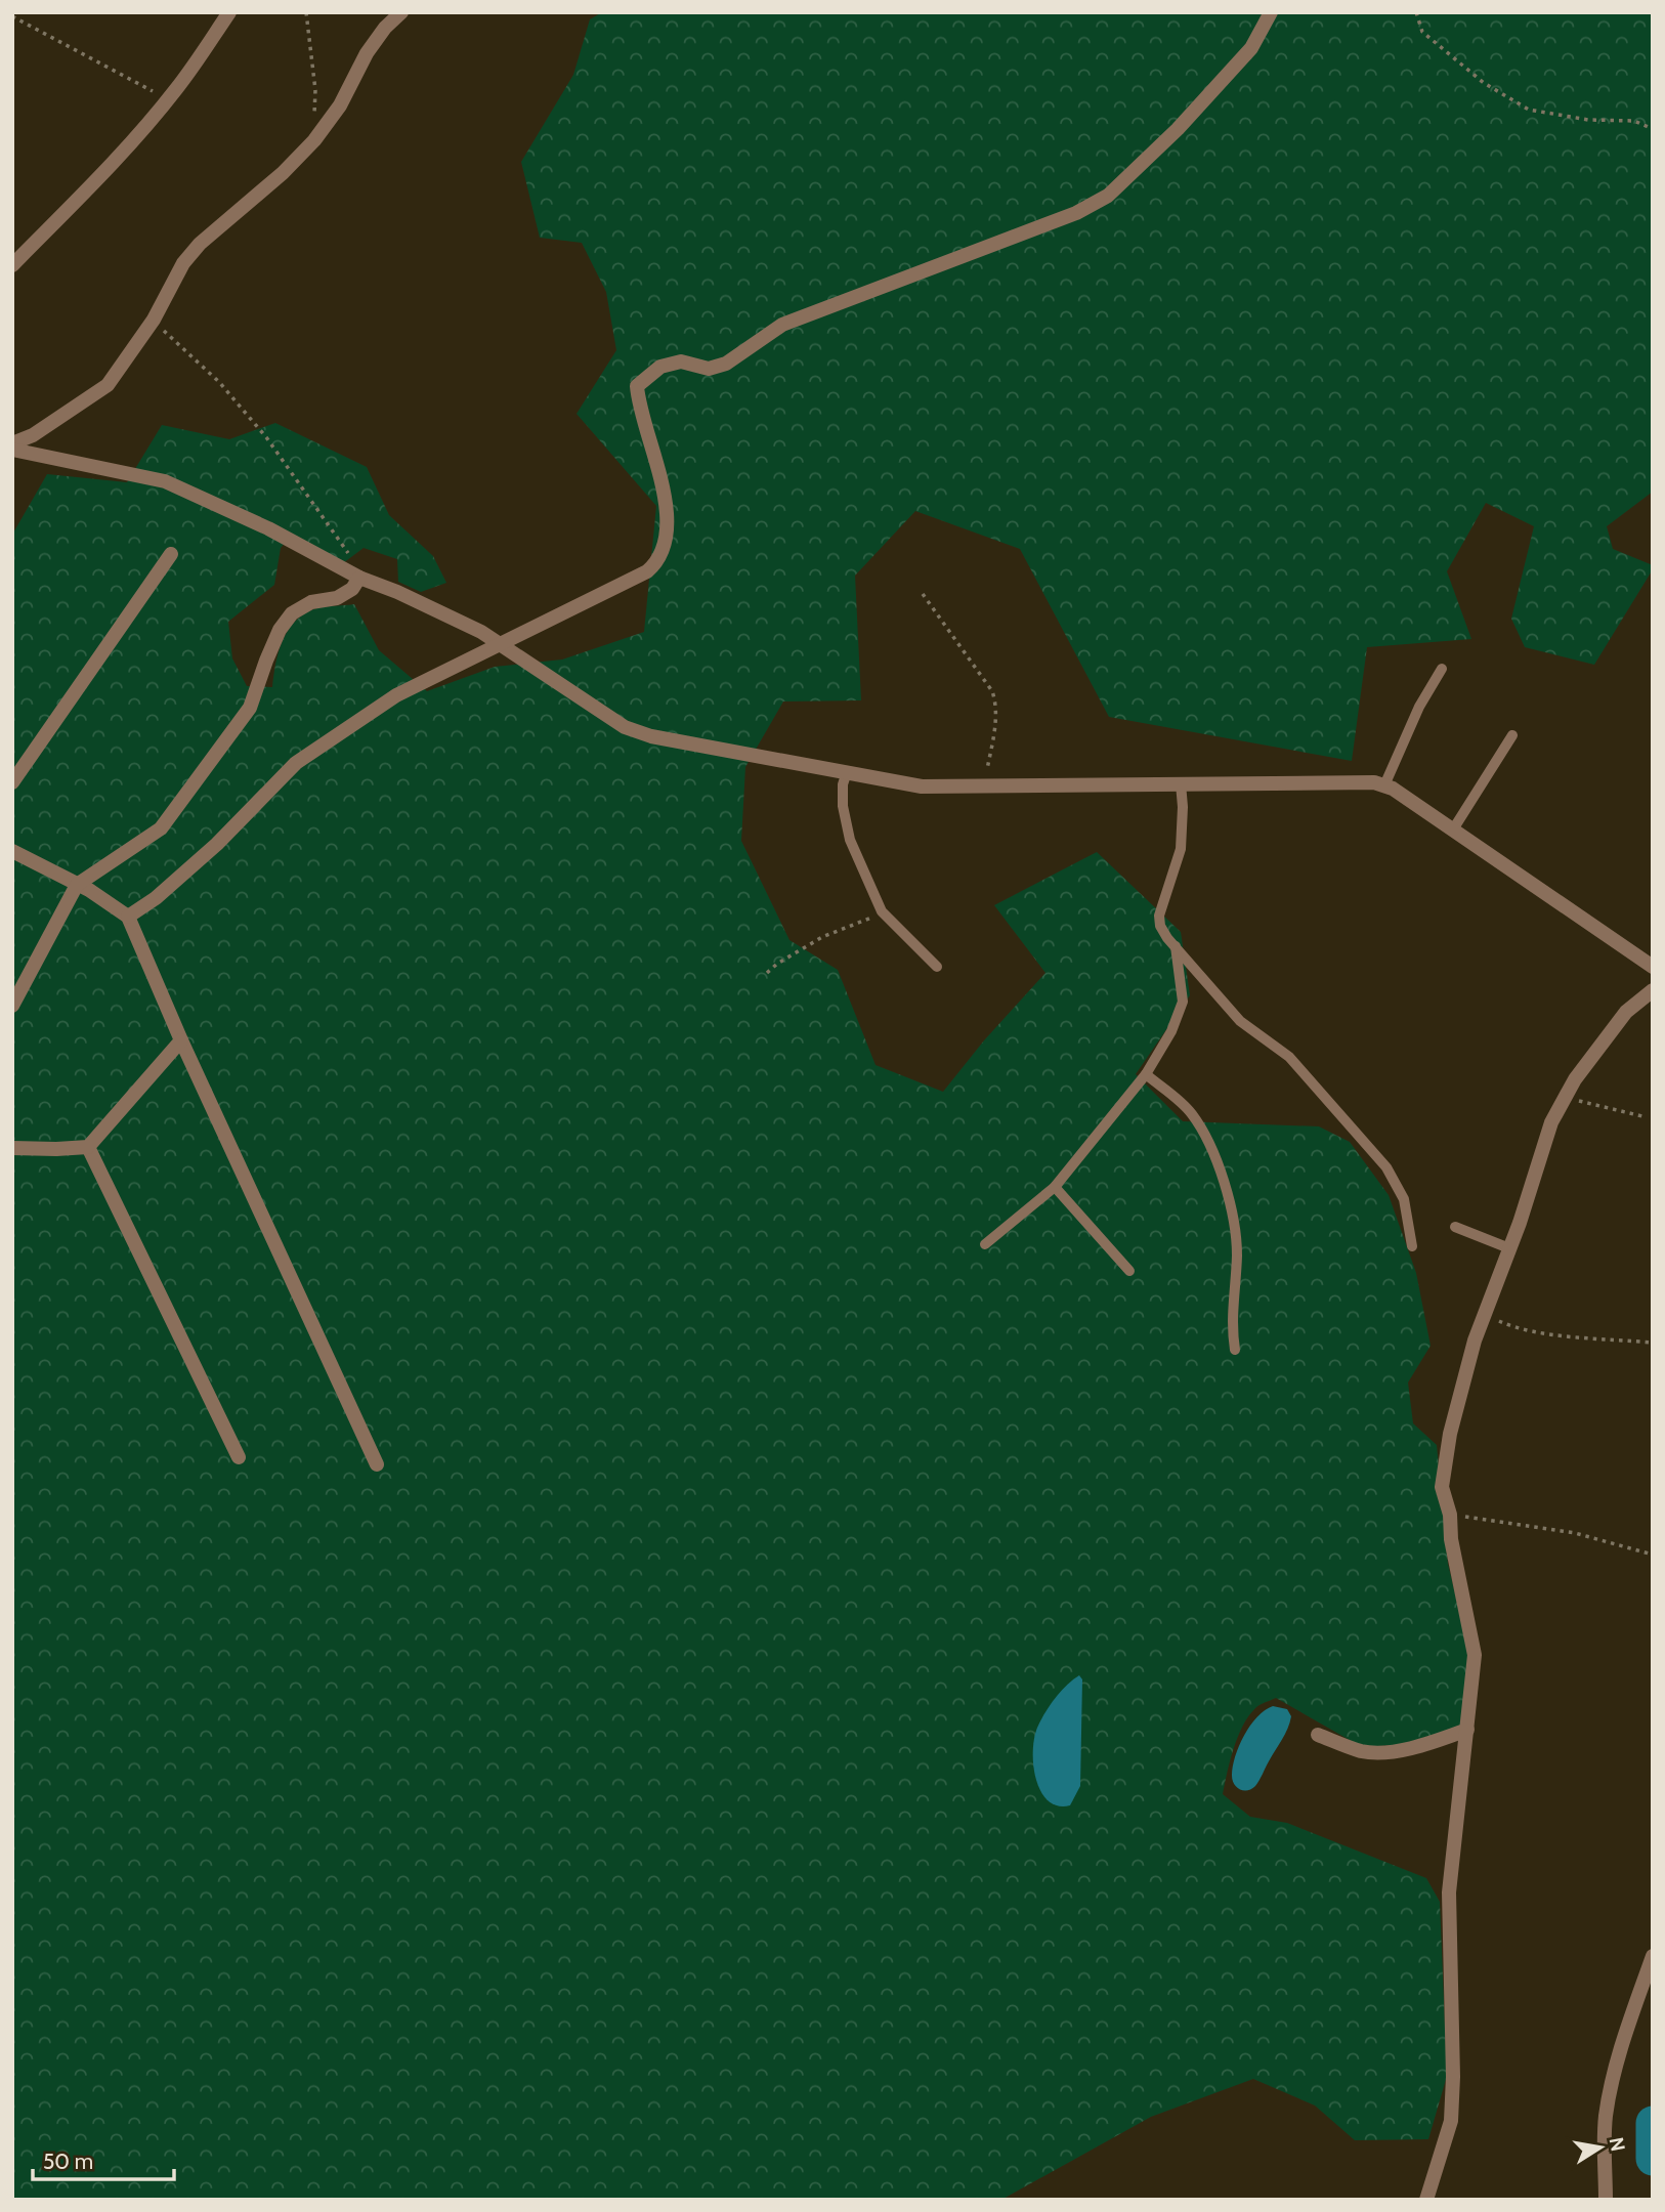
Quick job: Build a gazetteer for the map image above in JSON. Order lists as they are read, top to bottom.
{
  "scale_bar": "50 m",
  "north": "right"
}
